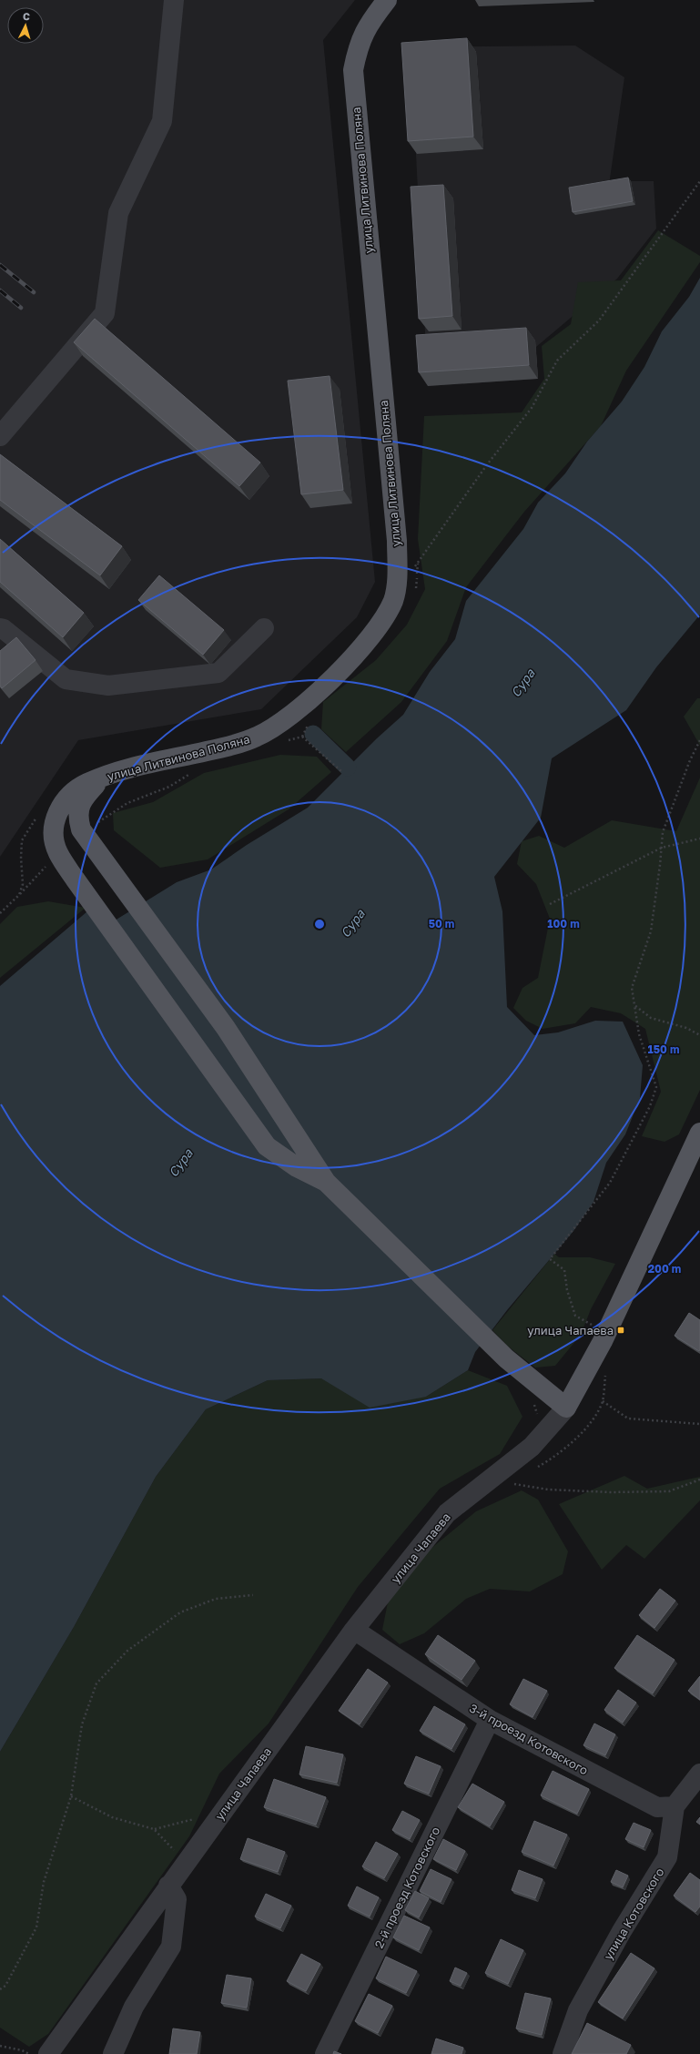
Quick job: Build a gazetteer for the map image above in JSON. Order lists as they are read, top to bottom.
{
  "streets": {
    "main road": ["улица Литвинова Поляна", "улица Чапаева"],
    "street": ["3-й проезд Котовского", "2-й проезд Котовского", "улица Котовского"]
  },
  "crossings": [
    ["улица Чапаева", "3-й проезд Котовского"],
    ["3-й проезд Котовского", "2-й проезд Котовского"],
    ["3-й проезд Котовского", "улица Котовского"]
  ],
  "water": ["Сура"],
  "places": {
    "transit": ["улица Чапаева"]
  },
  "north": "top",
  "rings": [
    "50 m",
    "100 m",
    "150 m",
    "200 m"
  ]
}
